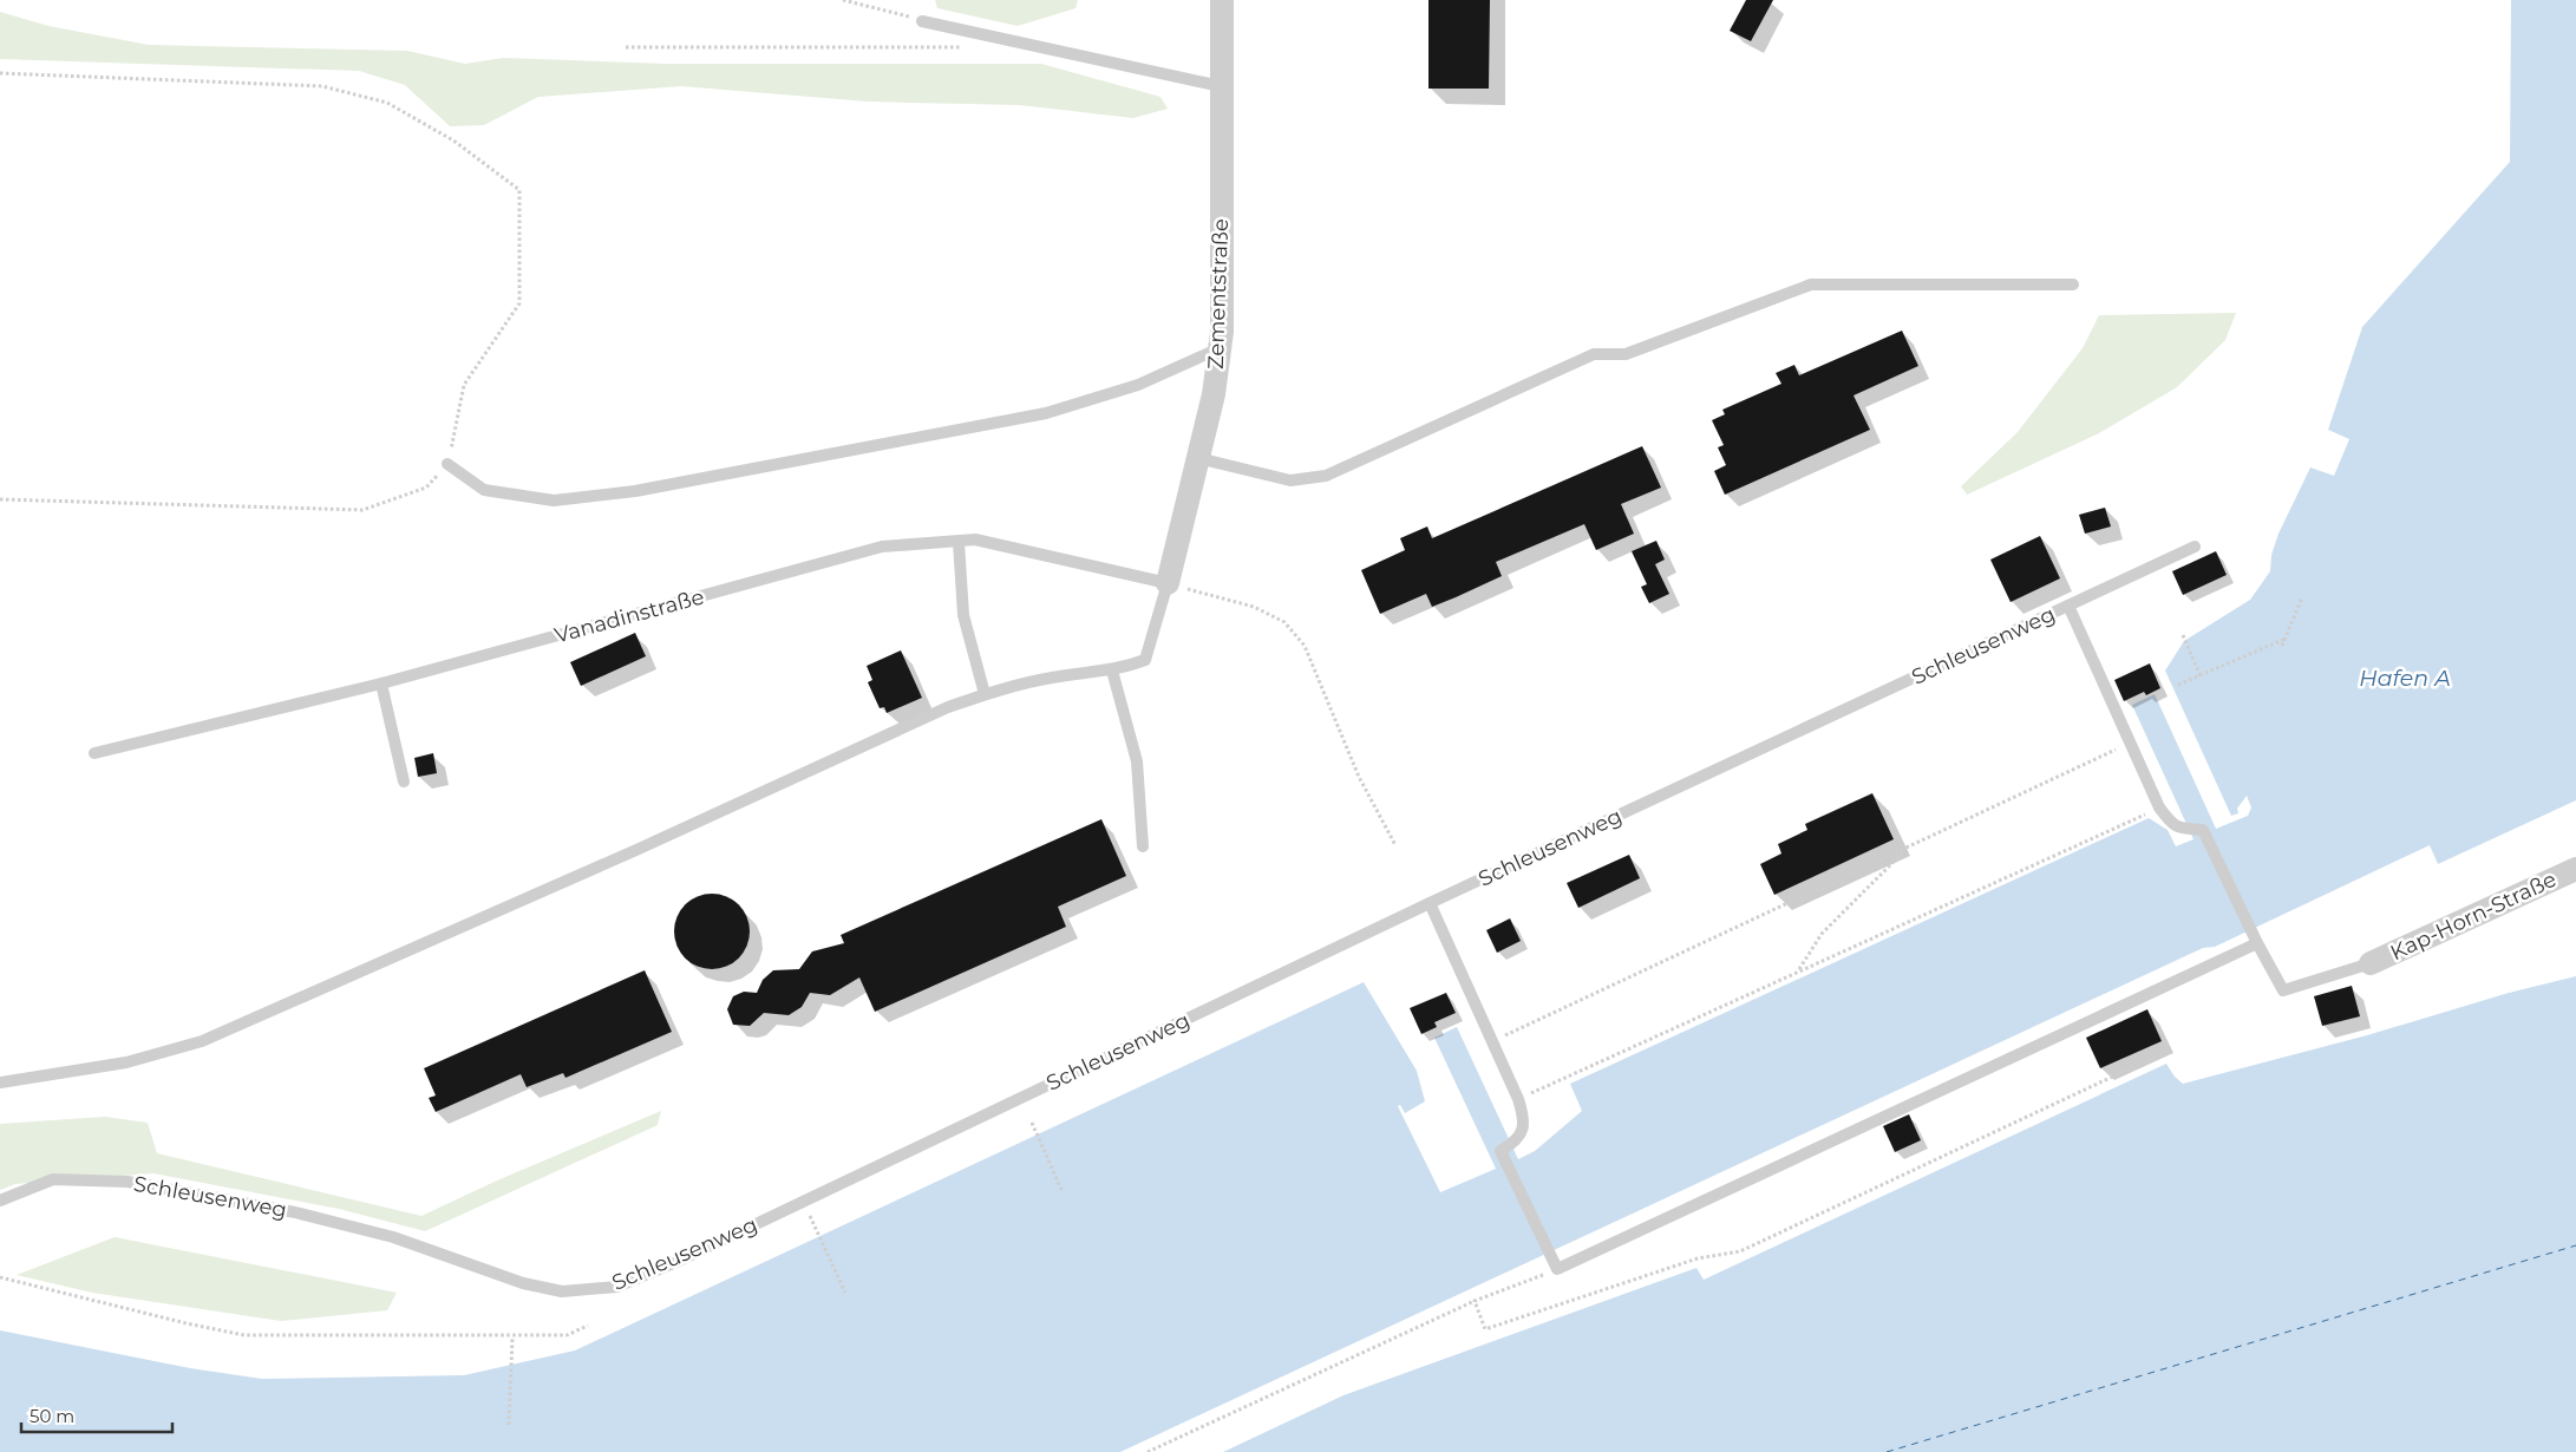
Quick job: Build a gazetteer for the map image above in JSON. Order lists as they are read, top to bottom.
{
  "streets": {
    "street": ["Zementstraße", "Kap-Horn-Straße"],
    "lane": ["Vanadinstraße", "Schleusenweg"]
  },
  "crossings": [
    ["Zementstraße", "Vanadinstraße"]
  ],
  "water": ["Hafen A"],
  "scale_bar": "50 m"
}
